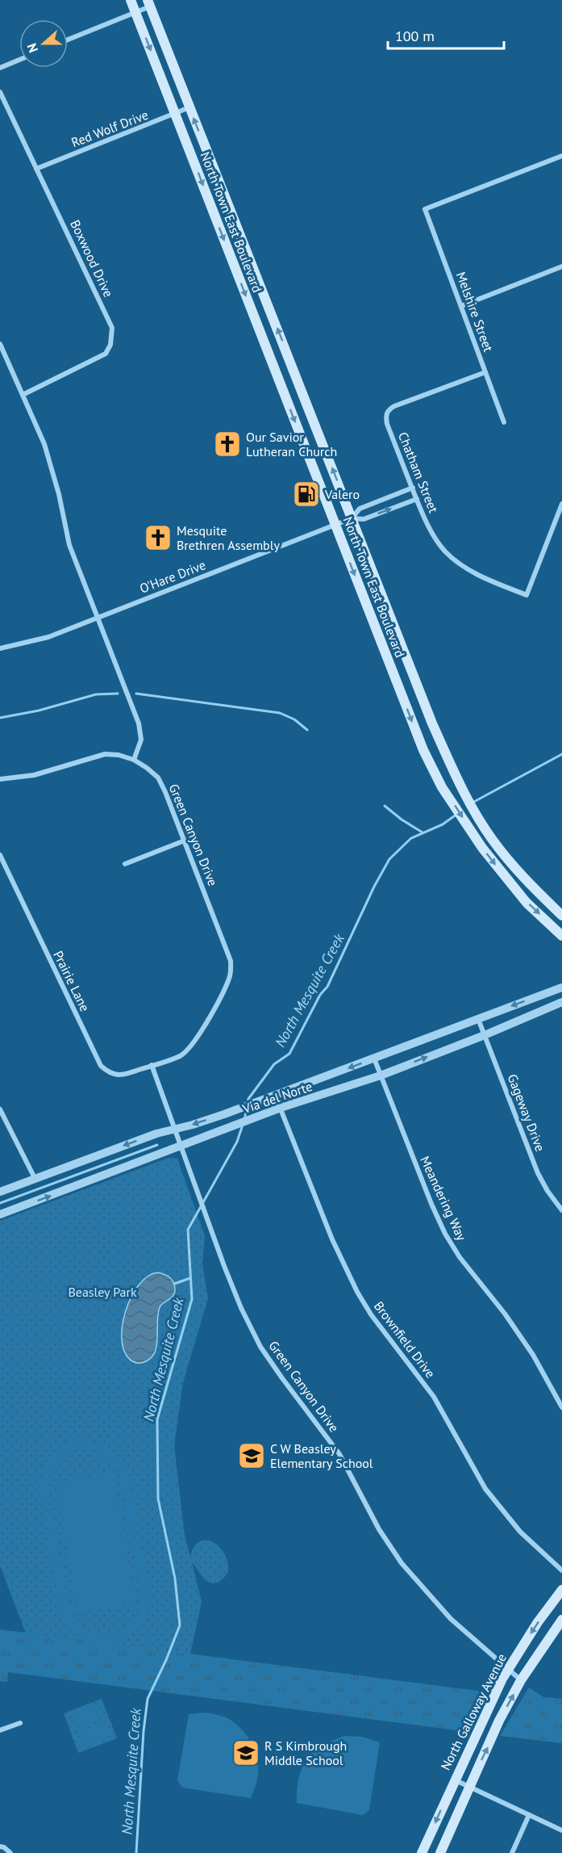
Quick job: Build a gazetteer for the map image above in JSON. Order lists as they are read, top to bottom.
{
  "streets": {
    "main road": ["North Town East Boulevard", "North Galloway Avenue"],
    "street": [
      "Red Wolf Drive",
      "Boxwood Drive",
      "Melshire Street",
      "Chatham Street",
      "O'Hare Drive",
      "Green Canyon Drive",
      "Prairie Lane",
      "Via del Norte",
      "Gageway Drive",
      "Meandering Way",
      "Brownfield Drive"
    ]
  },
  "crossings": [
    ["Red Wolf Drive", "North Town East Boulevard"],
    ["Red Wolf Drive", "Boxwood Drive"],
    ["North Town East Boulevard", "O'Hare Drive"],
    ["Melshire Street", "Chatham Street"],
    ["Green Canyon Drive", "Prairie Lane"],
    ["Green Canyon Drive", "Via del Norte"],
    ["Green Canyon Drive", "North Galloway Avenue"],
    ["Via del Norte", "Gageway Drive"],
    ["Via del Norte", "Meandering Way"],
    ["Via del Norte", "Brownfield Drive"]
  ],
  "water": ["North Mesquite Creek"],
  "parks": ["Beasley Park"],
  "places": {
    "church": ["Our Savior Lutheran Church", "Mesquite Brethren Assembly"],
    "fuel station": ["Valero"],
    "school or university": ["C W Beasley Elementary School", "R S Kimbrough Middle School"]
  },
  "scale_bar": "100 m",
  "north": "left"
}
